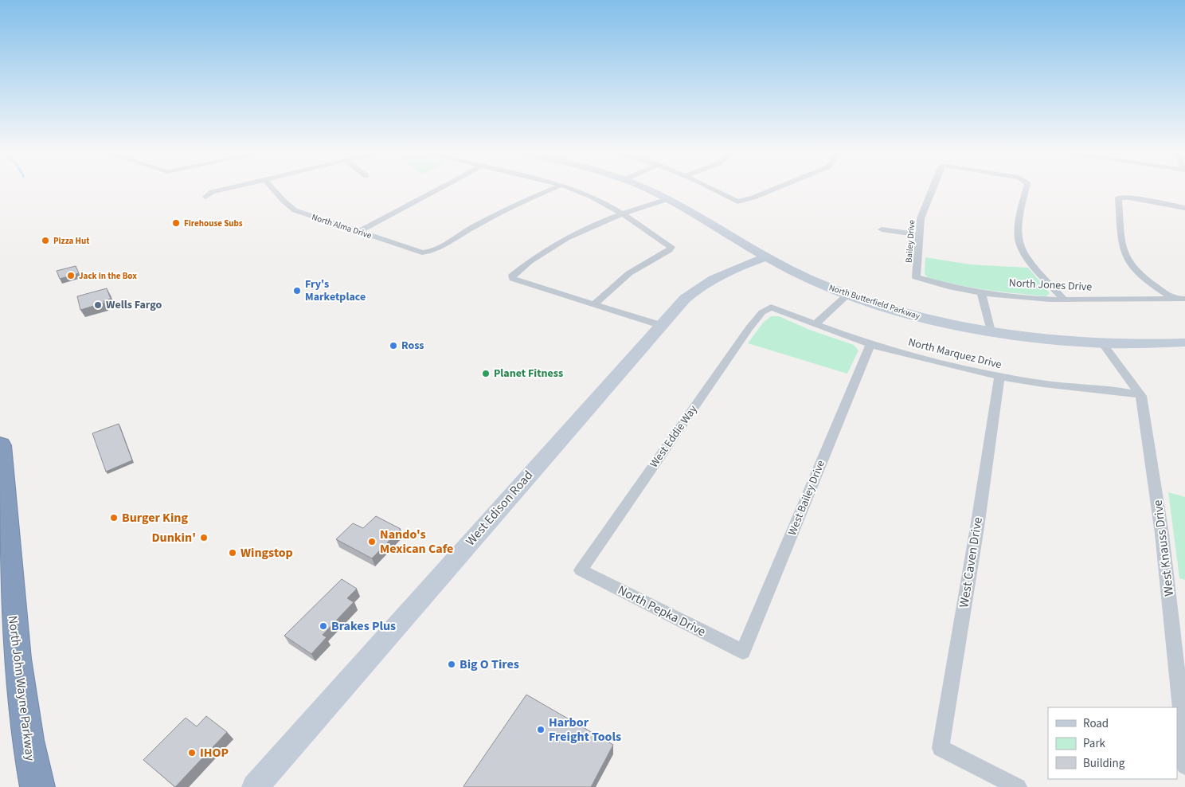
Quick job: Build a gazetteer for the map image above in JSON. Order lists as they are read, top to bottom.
{
  "streets": {
    "highway": ["North John Wayne Parkway"],
    "street": [
      "North Alma Drive",
      "Bailey Drive",
      "North Jones Drive",
      "North Butterfield Parkway",
      "North Marquez Drive",
      "West Eddie Way",
      "West Bailey Drive",
      "West Edison Road",
      "West Knauss Drive",
      "West Caven Drive",
      "North Pepka Drive"
    ]
  },
  "crossings": [
    ["Bailey Drive", "North Jones Drive"],
    ["North Butterfield Parkway", "West Edison Road"],
    ["North Butterfield Parkway", "West Knauss Drive"],
    ["North Marquez Drive", "West Eddie Way"],
    ["North Marquez Drive", "West Bailey Drive"],
    ["North Marquez Drive", "West Knauss Drive"],
    ["North Marquez Drive", "West Caven Drive"],
    ["West Eddie Way", "North Pepka Drive"],
    ["West Bailey Drive", "North Pepka Drive"]
  ],
  "places": [
    "Firehouse Subs",
    "Pizza Hut",
    "Jack in the Box",
    "Fry's Marketplace",
    "Wells Fargo",
    "Ross",
    "Planet Fitness",
    "Burger King",
    "Dunkin'",
    "Nando's Mexican Cafe",
    "Wingstop",
    "Brakes Plus",
    "Big O Tires",
    "Harbor Freight Tools",
    "IHOP"
  ],
  "legend": ["Road", "Park", "Building"]
}
